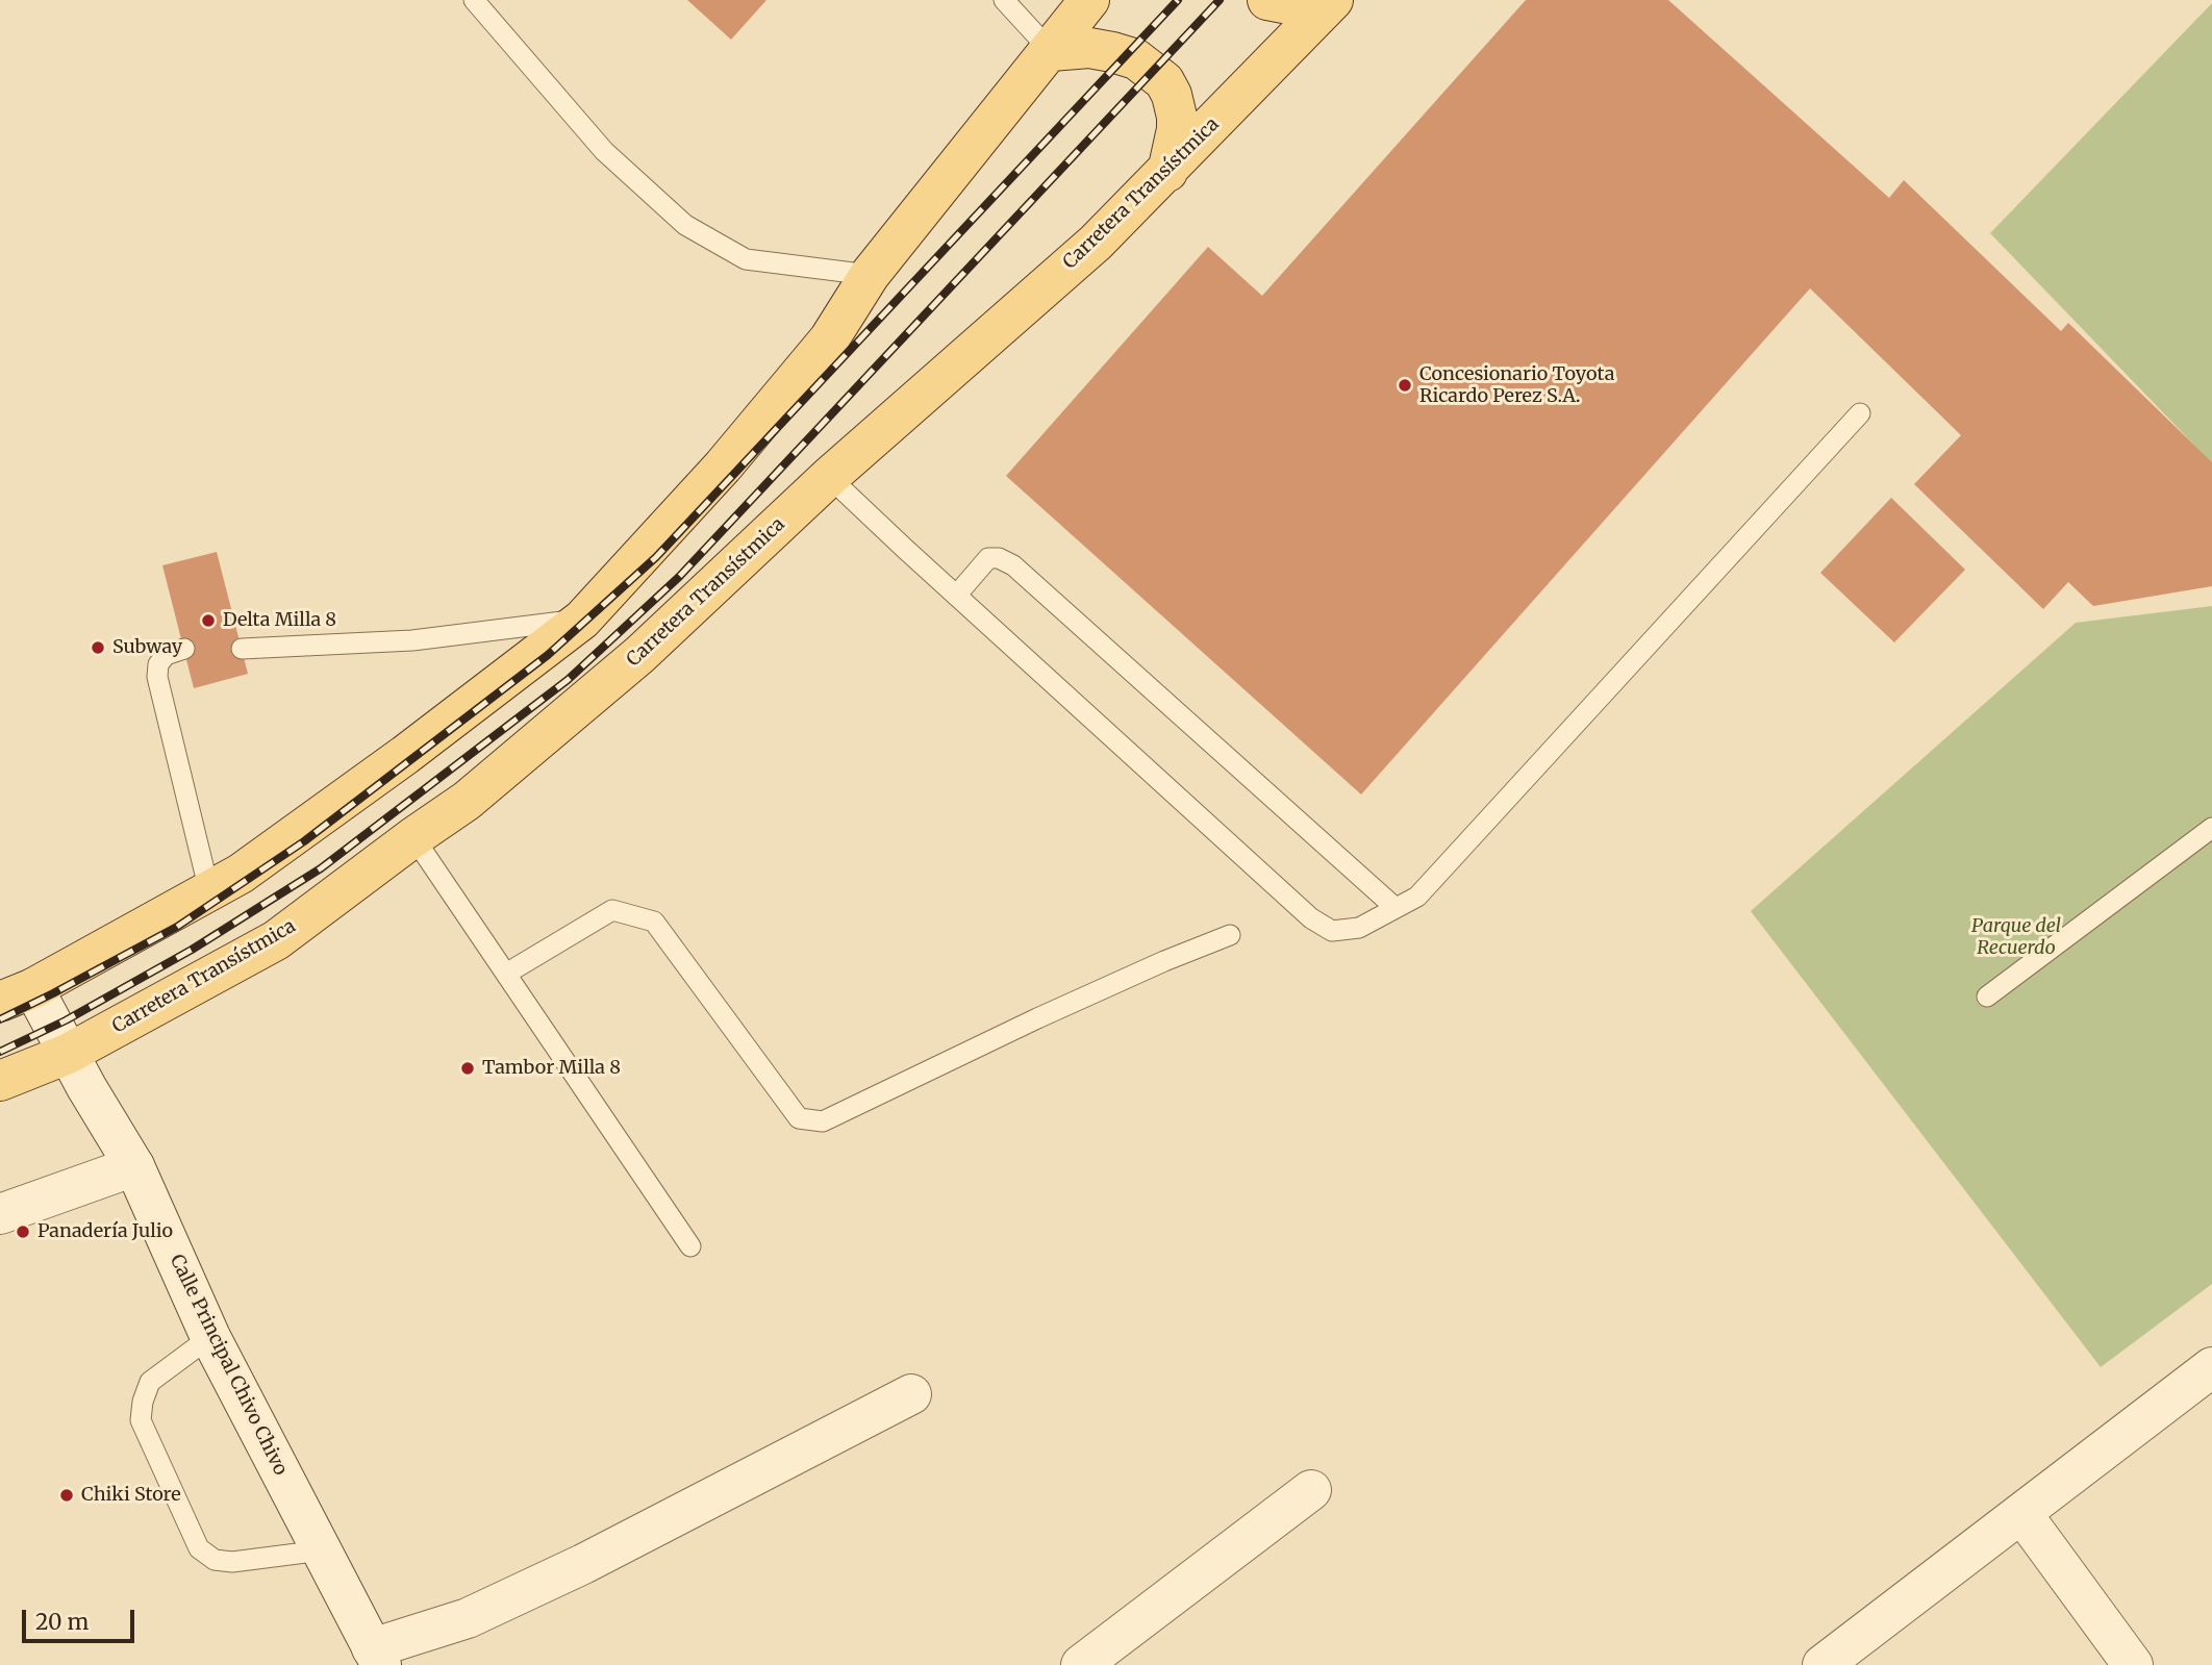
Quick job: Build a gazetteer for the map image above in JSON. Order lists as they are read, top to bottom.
{
  "streets": {
    "main road": ["Carretera Transístmica"],
    "street": ["Calle Principal Chivo Chivo"]
  },
  "crossings": [
    ["Carretera Transístmica", "Calle Principal Chivo Chivo"]
  ],
  "parks": ["Parque del Recuerdo"],
  "places": [
    "Concesionario Toyota Ricardo Perez S.A.",
    "Delta Milla 8",
    "Subway",
    "Tambor Milla 8",
    "Panadería Julio",
    "Chiki Store"
  ],
  "scale_bar": "20 m"
}
